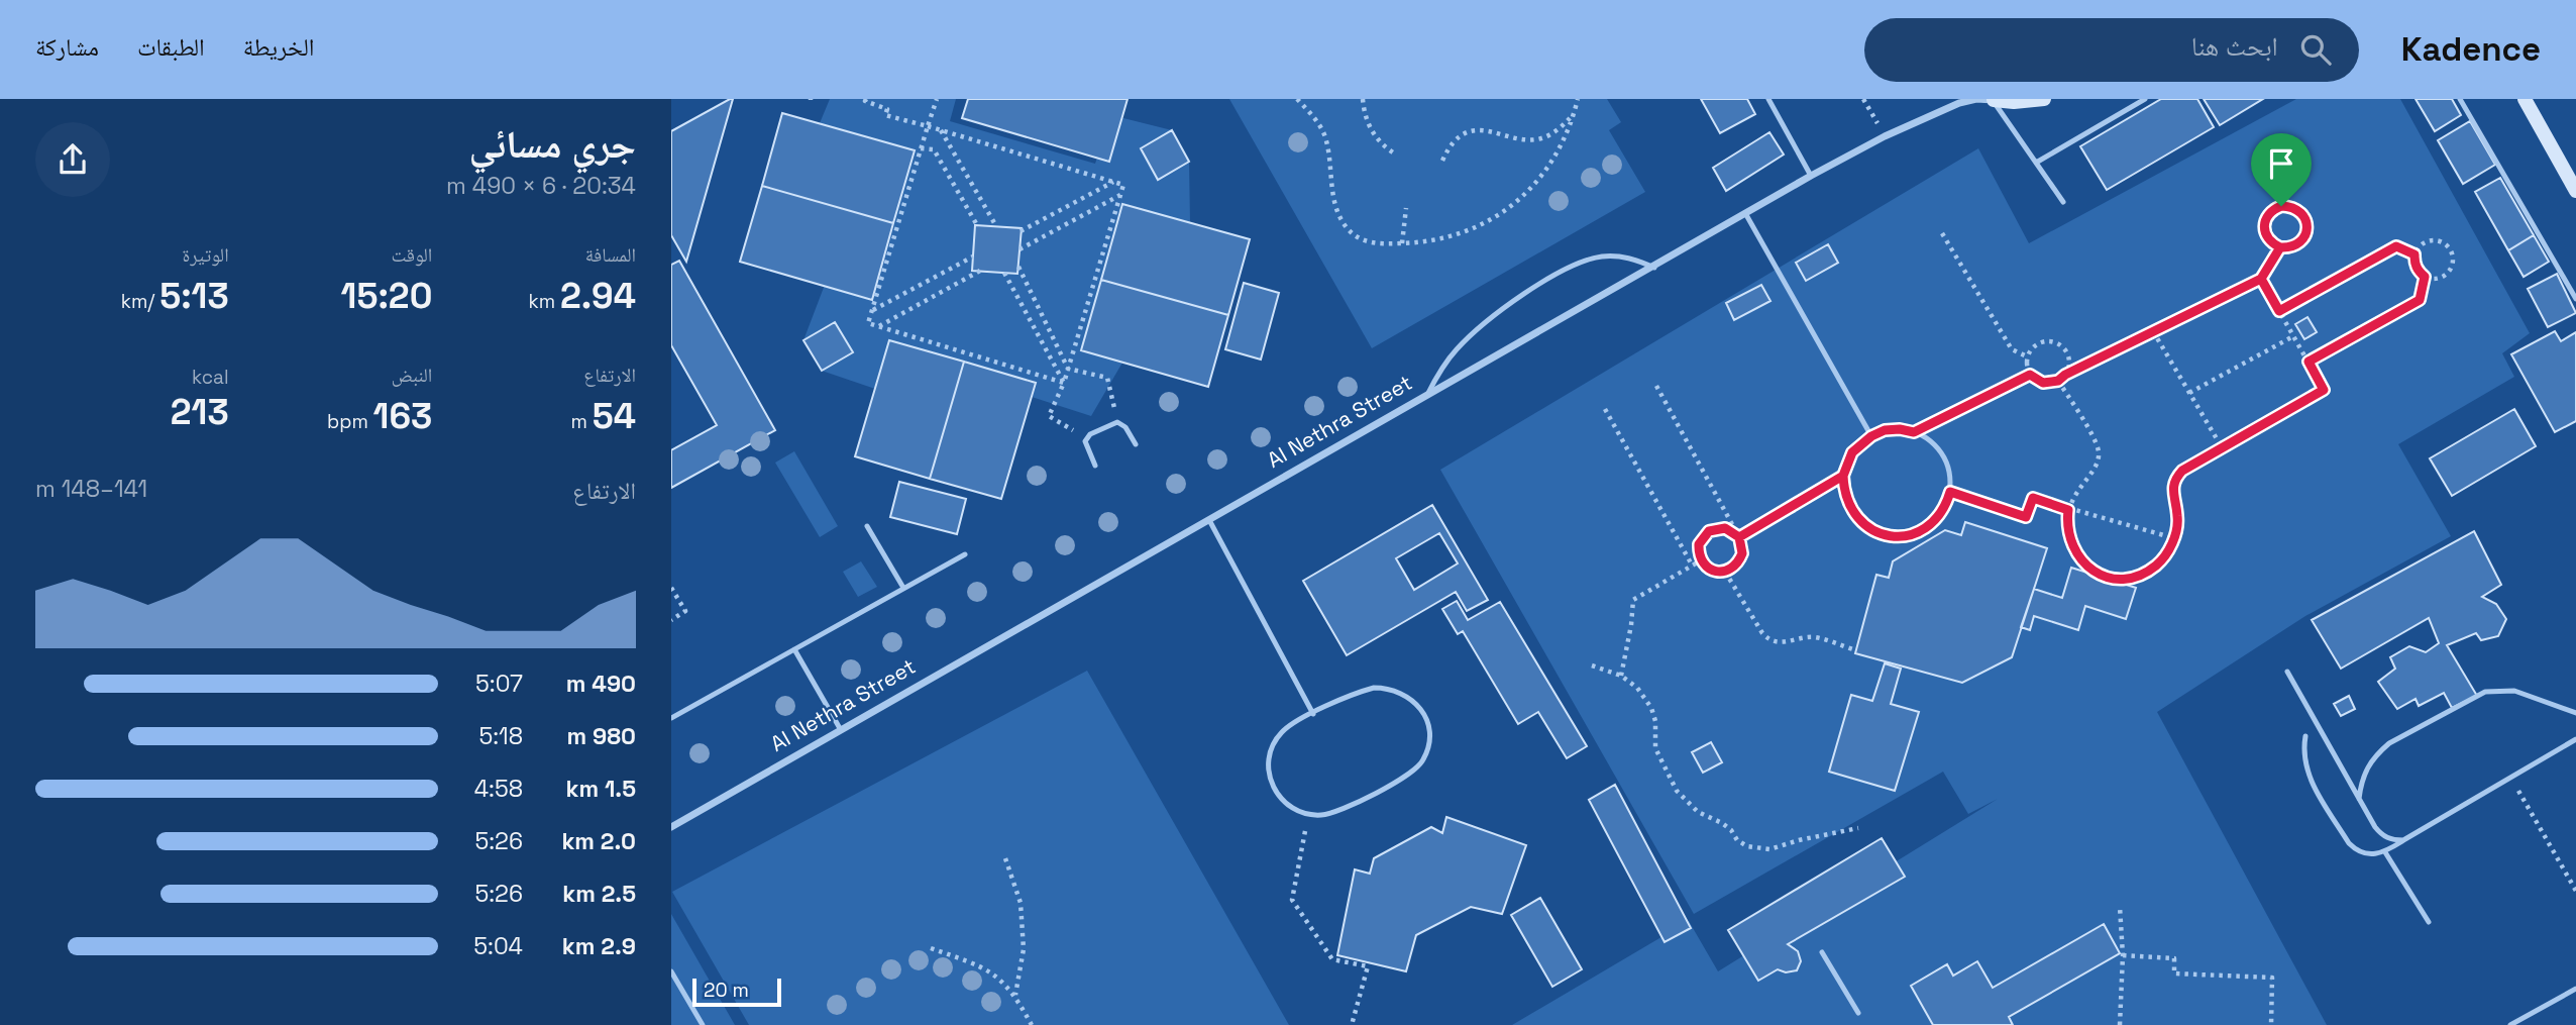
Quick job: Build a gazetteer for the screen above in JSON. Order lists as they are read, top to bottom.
{
  "streets": {
    "street": ["Al Nethra Street"]
  },
  "scale_bar": "20 m",
  "page": {
    "header": "Kadence",
    "search": "ابحث هنا",
    "nav": ["الخريطة", "الطبقات", "مشاركة"],
    "heading": ["جري مسائي", "20:34 · 6 × 490 m"],
    "stats": [
      ["المسافة", "2.94 km"],
      ["الوقت", "15:20"],
      ["الوتيرة", "5:13 /km"],
      ["الارتفاع", "54 m"],
      ["النبض", "163 bpm"],
      ["kcal", "213"]
    ],
    "chart": ["الارتفاع", "141–148 m"],
    "list": [
      {
        "name": "490 m",
        "note": "5:07"
      },
      {
        "name": "980 m",
        "note": "5:18"
      },
      {
        "name": "1.5 km",
        "note": "4:58"
      },
      {
        "name": "2.0 km",
        "note": "5:26"
      },
      {
        "name": "2.5 km",
        "note": "5:26"
      },
      {
        "name": "2.9 km",
        "note": "5:04"
      }
    ],
    "scale": "20 m"
  }
}
